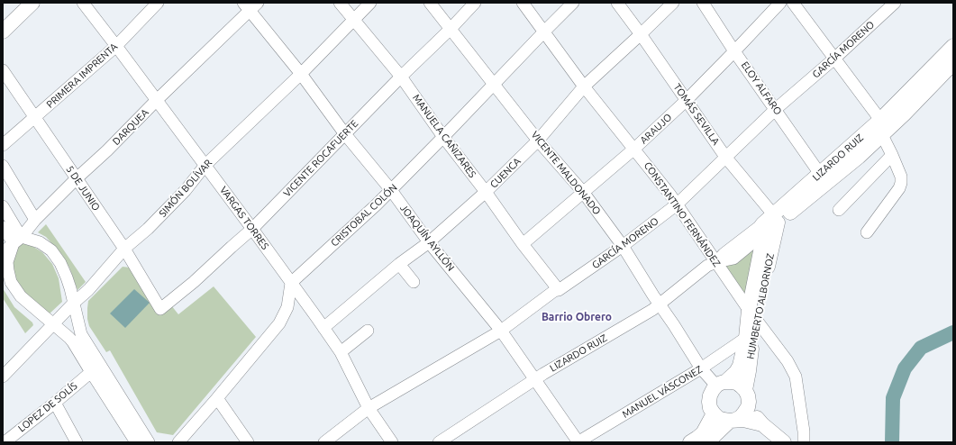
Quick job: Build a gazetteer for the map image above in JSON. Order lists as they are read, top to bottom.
{
  "streets": {
    "main road": ["LIZARDO RUIZ", "HUMBERTO ALBORNOZ"],
    "street": [
      "GARCÍA MORENO",
      "PRIMERA IMPRENTA",
      "ELOY ALFARO",
      "TOMÁS SEVILLA",
      "DARQUEA",
      "ARAUJO",
      "MANUELA CAÑIZARES",
      "VICENTE ROCAFUERTE",
      "CUENCA",
      "VICENTE MALDONADO",
      "5 DE JUNIO",
      "SIMÓN BOLÍVAR",
      "CONSTANTINO FERNÁNDEZ",
      "CRISTOBAL COLÓN",
      "VARGAS TORRES",
      "JOAQUÍN AYLLÓN",
      "MANUEL VÁSCONEZ",
      "LOPEZ DE SOLÍS"
    ]
  },
  "crossings": [
    ["GARCÍA MORENO", "ELOY ALFARO"],
    ["GARCÍA MORENO", "TOMÁS SEVILLA"],
    ["GARCÍA MORENO", "MANUELA CAÑIZARES"],
    ["GARCÍA MORENO", "VICENTE MALDONADO"],
    ["GARCÍA MORENO", "CONSTANTINO FERNÁNDEZ"],
    ["GARCÍA MORENO", "VARGAS TORRES"],
    ["GARCÍA MORENO", "JOAQUÍN AYLLÓN"],
    ["PRIMERA IMPRENTA", "5 DE JUNIO"],
    ["PRIMERA IMPRENTA", "VARGAS TORRES"],
    ["ELOY ALFARO", "ARAUJO"],
    ["ELOY ALFARO", "LIZARDO RUIZ"],
    ["TOMÁS SEVILLA", "ARAUJO"],
    ["TOMÁS SEVILLA", "LIZARDO RUIZ"],
    ["TOMÁS SEVILLA", "CUENCA"],
    ["TOMÁS SEVILLA", "HUMBERTO ALBORNOZ"],
    ["DARQUEA", "5 DE JUNIO"],
    ["DARQUEA", "VARGAS TORRES"],
    ["DARQUEA", "JOAQUÍN AYLLÓN"],
    ["ARAUJO", "MANUELA CAÑIZARES"],
    ["ARAUJO", "VICENTE MALDONADO"],
    ["ARAUJO", "CONSTANTINO FERNÁNDEZ"],
    ["MANUELA CAÑIZARES", "VICENTE ROCAFUERTE"],
    ["MANUELA CAÑIZARES", "CUENCA"],
    ["MANUELA CAÑIZARES", "SIMÓN BOLÍVAR"],
    ["MANUELA CAÑIZARES", "CRISTOBAL COLÓN"],
    ["LIZARDO RUIZ", "VICENTE MALDONADO"],
    ["LIZARDO RUIZ", "CONSTANTINO FERNÁNDEZ"],
    ["LIZARDO RUIZ", "JOAQUÍN AYLLÓN"],
    ["LIZARDO RUIZ", "HUMBERTO ALBORNOZ"],
    ["VICENTE ROCAFUERTE", "VICENTE MALDONADO"],
    ["VICENTE ROCAFUERTE", "5 DE JUNIO"],
    ["VICENTE ROCAFUERTE", "VARGAS TORRES"],
    ["VICENTE ROCAFUERTE", "JOAQUÍN AYLLÓN"],
    ["CUENCA", "VICENTE MALDONADO"],
    ["CUENCA", "CONSTANTINO FERNÁNDEZ"],
    ["CUENCA", "VARGAS TORRES"],
    ["CUENCA", "JOAQUÍN AYLLÓN"],
    ["VICENTE MALDONADO", "CRISTOBAL COLÓN"],
    ["VICENTE MALDONADO", "HUMBERTO ALBORNOZ"],
    ["VICENTE MALDONADO", "MANUEL VÁSCONEZ"],
    ["5 DE JUNIO", "SIMÓN BOLÍVAR"],
    ["SIMÓN BOLÍVAR", "VARGAS TORRES"],
    ["SIMÓN BOLÍVAR", "JOAQUÍN AYLLÓN"],
    ["CONSTANTINO FERNÁNDEZ", "CRISTOBAL COLÓN"],
    ["CONSTANTINO FERNÁNDEZ", "HUMBERTO ALBORNOZ"],
    ["CRISTOBAL COLÓN", "VARGAS TORRES"],
    ["CRISTOBAL COLÓN", "JOAQUÍN AYLLÓN"],
    ["JOAQUÍN AYLLÓN", "MANUEL VÁSCONEZ"],
    ["HUMBERTO ALBORNOZ", "MANUEL VÁSCONEZ"]
  ],
  "districts": ["Barrio Obrero"]
}
